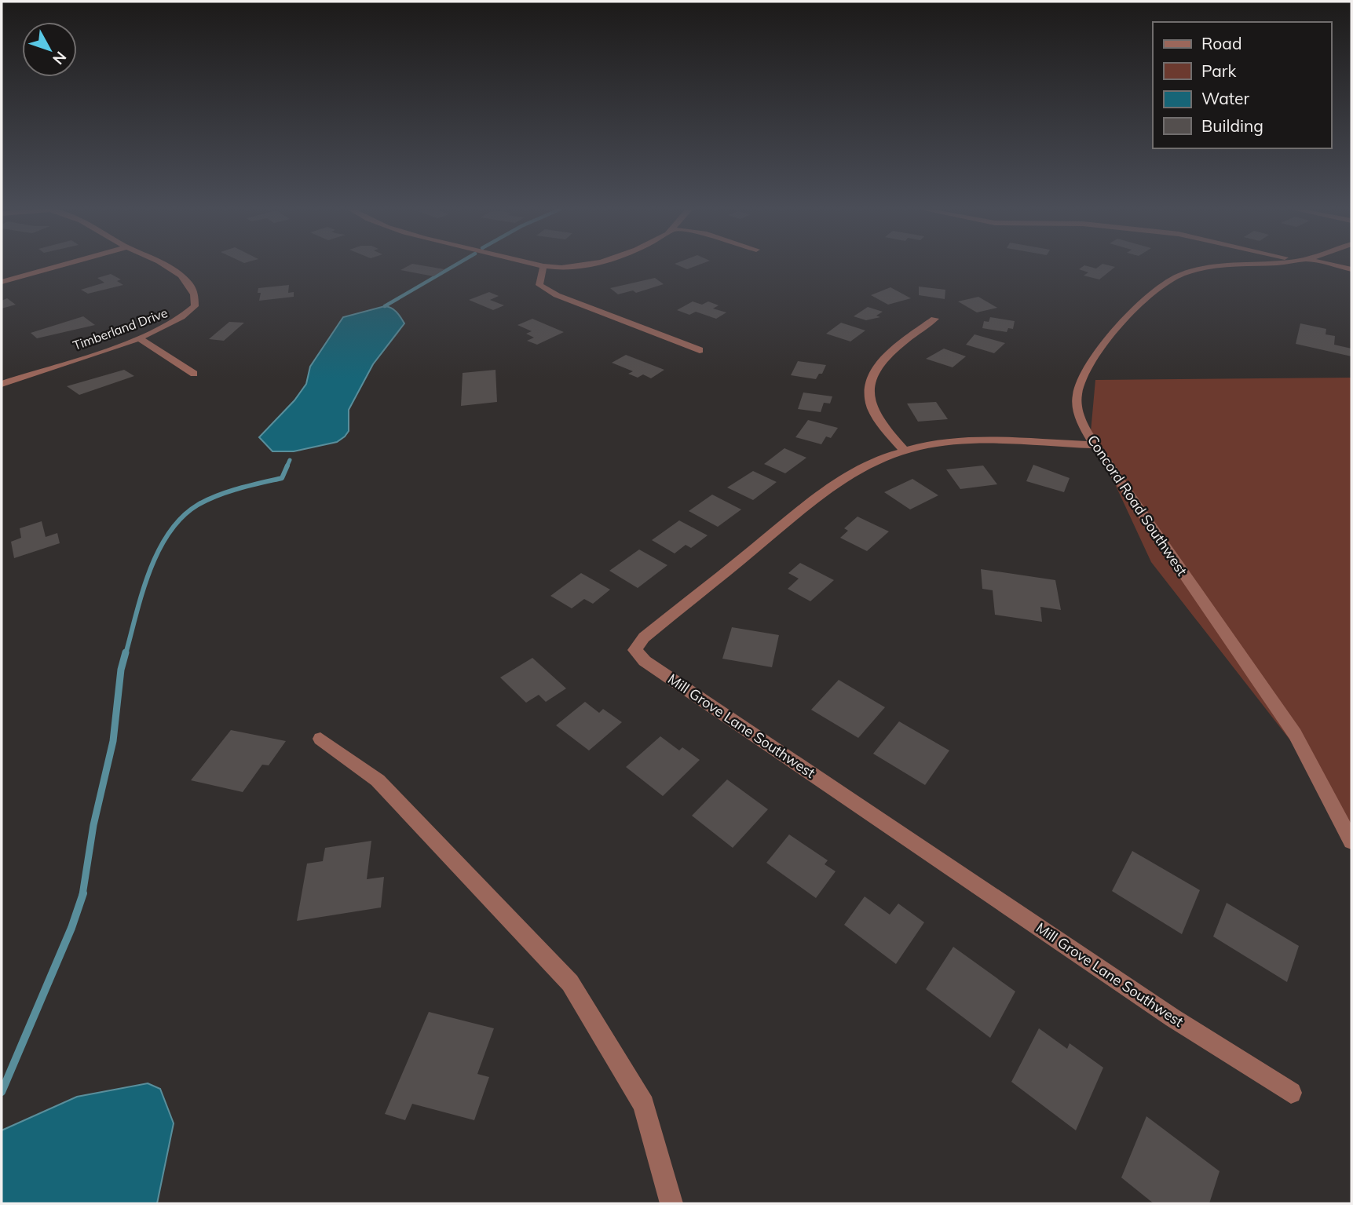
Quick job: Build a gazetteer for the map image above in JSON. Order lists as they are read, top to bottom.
{
  "streets": {
    "street": ["Timberland Drive", "Concord Road Southwest", "Mill Grove Lane Southwest"]
  },
  "crossings": [
    ["Concord Road Southwest", "Mill Grove Lane Southwest"]
  ],
  "legend": [
    "Road",
    "Park",
    "Water",
    "Building"
  ],
  "north": "bottom right"
}
